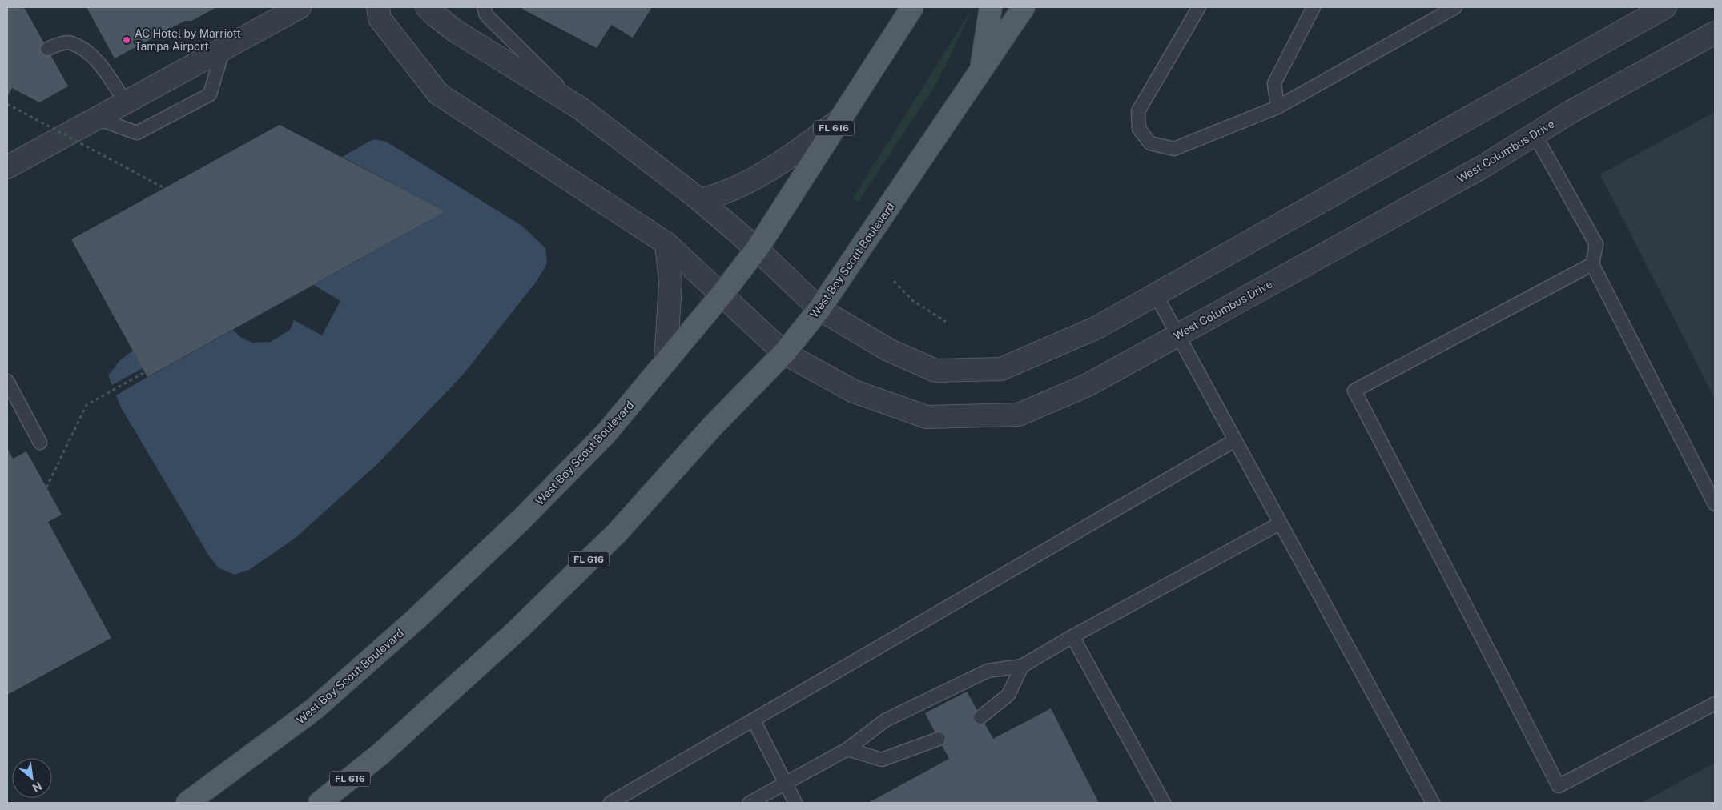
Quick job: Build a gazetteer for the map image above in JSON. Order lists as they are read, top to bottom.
{
  "streets": {
    "main road": ["FL 616", "West Boy Scout Boulevard"],
    "street": ["West Columbus Drive"]
  },
  "crossings": [
    ["West Columbus Drive", "West Boy Scout Boulevard"]
  ],
  "places": ["AC Hotel by Marriott Tampa Airport"],
  "north": "bottom right"
}
